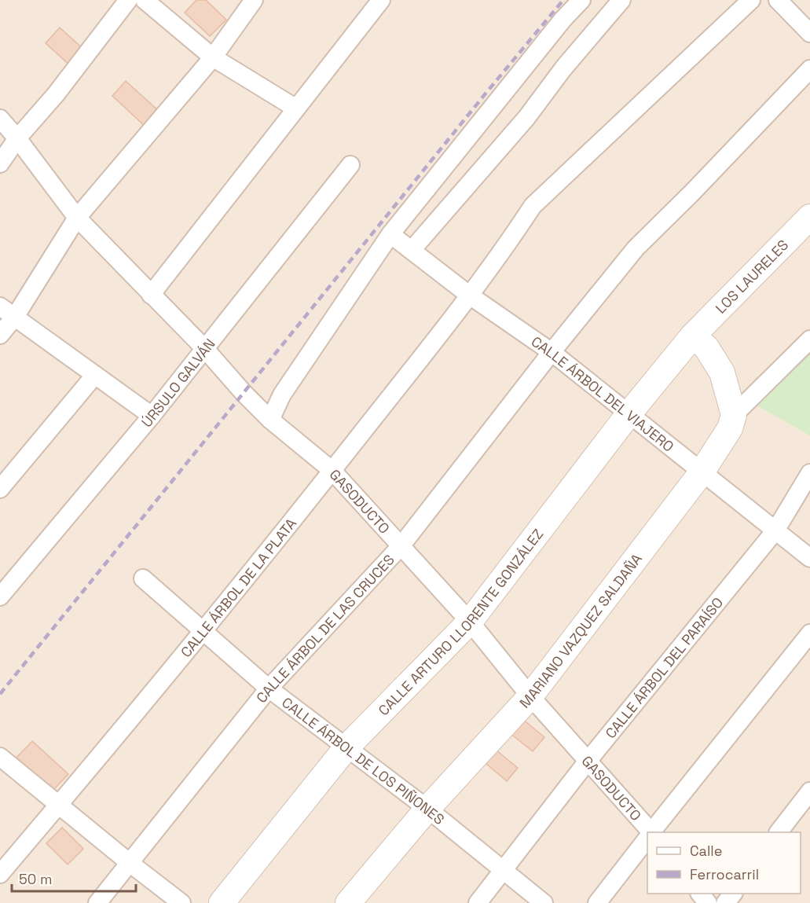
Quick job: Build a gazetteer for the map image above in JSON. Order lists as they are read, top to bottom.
{
  "streets": {
    "street": [
      "LOS LAURELES",
      "ÚRSULO GALVÁN",
      "CALLE ÁRBOL DEL VIAJERO",
      "GASODUCTO",
      "CALLE ÁRBOL DE LA PLATA",
      "CALLE ARTURO LLORENTE GONZÁLEZ",
      "CALLE ÁRBOL DE LAS CRUCES",
      "MARIANO VAZQUEZ SALDAÑA",
      "CALLE ÁRBOL DEL PARAÍSO",
      "CALLE ÁRBOL DE LOS PIÑONES"
    ]
  },
  "crossings": [
    ["LOS LAURELES", "CALLE ARTURO LLORENTE GONZÁLEZ"],
    ["ÚRSULO GALVÁN", "GASODUCTO"],
    ["CALLE ÁRBOL DEL VIAJERO", "CALLE ÁRBOL DE LA PLATA"],
    ["CALLE ÁRBOL DEL VIAJERO", "CALLE ARTURO LLORENTE GONZÁLEZ"],
    ["CALLE ÁRBOL DEL VIAJERO", "CALLE ÁRBOL DE LAS CRUCES"],
    ["CALLE ÁRBOL DEL VIAJERO", "MARIANO VAZQUEZ SALDAÑA"],
    ["CALLE ÁRBOL DEL VIAJERO", "CALLE ÁRBOL DEL PARAÍSO"],
    ["GASODUCTO", "CALLE ÁRBOL DE LA PLATA"],
    ["GASODUCTO", "CALLE ARTURO LLORENTE GONZÁLEZ"],
    ["GASODUCTO", "CALLE ÁRBOL DE LAS CRUCES"],
    ["GASODUCTO", "MARIANO VAZQUEZ SALDAÑA"],
    ["GASODUCTO", "CALLE ÁRBOL DEL PARAÍSO"],
    ["CALLE ÁRBOL DE LA PLATA", "CALLE ÁRBOL DE LOS PIÑONES"],
    ["CALLE ARTURO LLORENTE GONZÁLEZ", "CALLE ÁRBOL DE LOS PIÑONES"],
    ["CALLE ÁRBOL DE LAS CRUCES", "CALLE ÁRBOL DE LOS PIÑONES"],
    ["MARIANO VAZQUEZ SALDAÑA", "CALLE ÁRBOL DE LOS PIÑONES"],
    ["CALLE ÁRBOL DEL PARAÍSO", "CALLE ÁRBOL DE LOS PIÑONES"]
  ],
  "legend": ["Calle", "Ferrocarril"],
  "scale_bar": "50 m"
}
